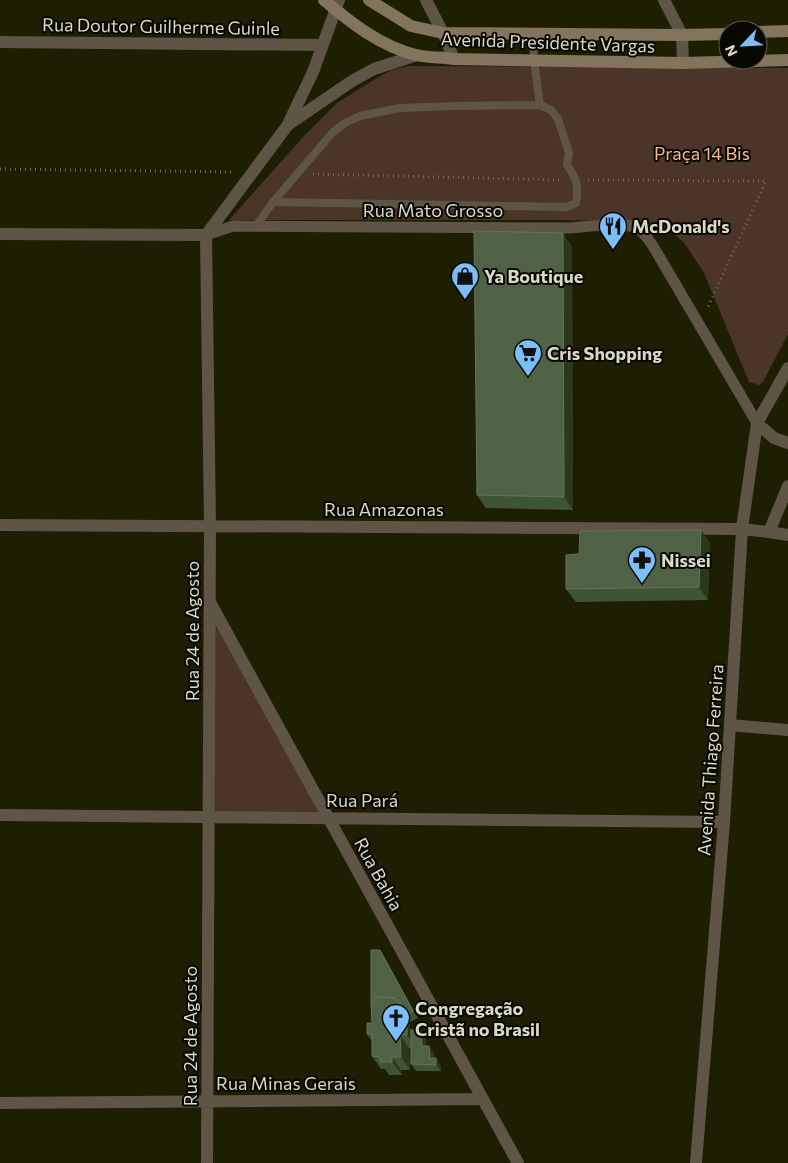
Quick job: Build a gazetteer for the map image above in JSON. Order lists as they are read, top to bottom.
{
  "streets": {
    "main road": ["Avenida Presidente Vargas"],
    "street": [
      "Rua Doutor Guilherme Guinle",
      "Rua Mato Grosso",
      "Rua Amazonas",
      "Rua 24 de Agosto",
      "Avenida Thiago Ferreira",
      "Rua Pará",
      "Rua Bahia",
      "Rua Minas Gerais"
    ]
  },
  "crossings": [
    ["Rua Mato Grosso", "Rua 24 de Agosto"],
    ["Rua Mato Grosso", "Avenida Thiago Ferreira"],
    ["Rua Amazonas", "Rua 24 de Agosto"],
    ["Rua Amazonas", "Avenida Thiago Ferreira"],
    ["Rua 24 de Agosto", "Rua Pará"],
    ["Rua 24 de Agosto", "Rua Bahia"],
    ["Rua 24 de Agosto", "Rua Minas Gerais"],
    ["Avenida Thiago Ferreira", "Rua Pará"],
    ["Rua Pará", "Rua Bahia"],
    ["Rua Bahia", "Rua Minas Gerais"]
  ],
  "parks": ["Praça 14 Bis"],
  "places": {
    "restaurant": ["McDonald's"],
    "shop": ["Ya Boutique"],
    "supermarket": ["Cris Shopping"],
    "pharmacy": ["Nissei"],
    "church": ["Congregação Cristã no Brasil"]
  },
  "north": "bottom left"
}
